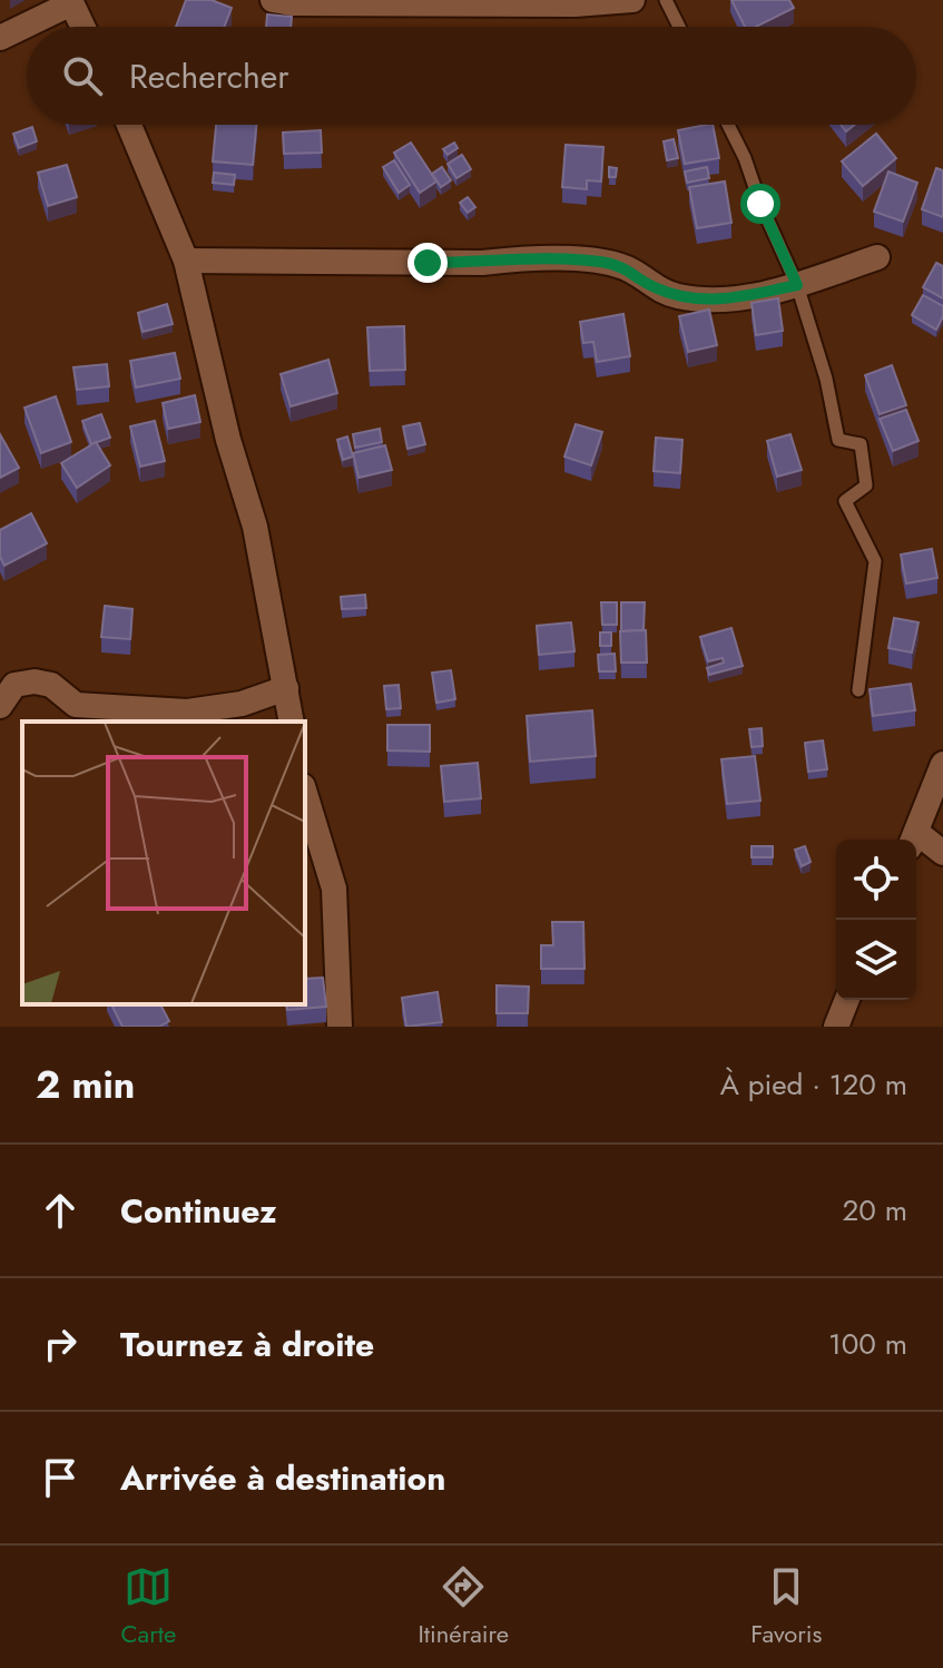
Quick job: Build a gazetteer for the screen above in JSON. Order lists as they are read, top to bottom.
{
  "page": {
    "search": "Rechercher",
    "heading": ["2 min", "À pied · 120 m"],
    "list": [
      ["Continuez", "20 m"],
      ["Tournez à droite", "100 m"],
      "Arrivée à destination"
    ],
    "nav": ["Carte", "Itinéraire", "Favoris"]
  }
}
